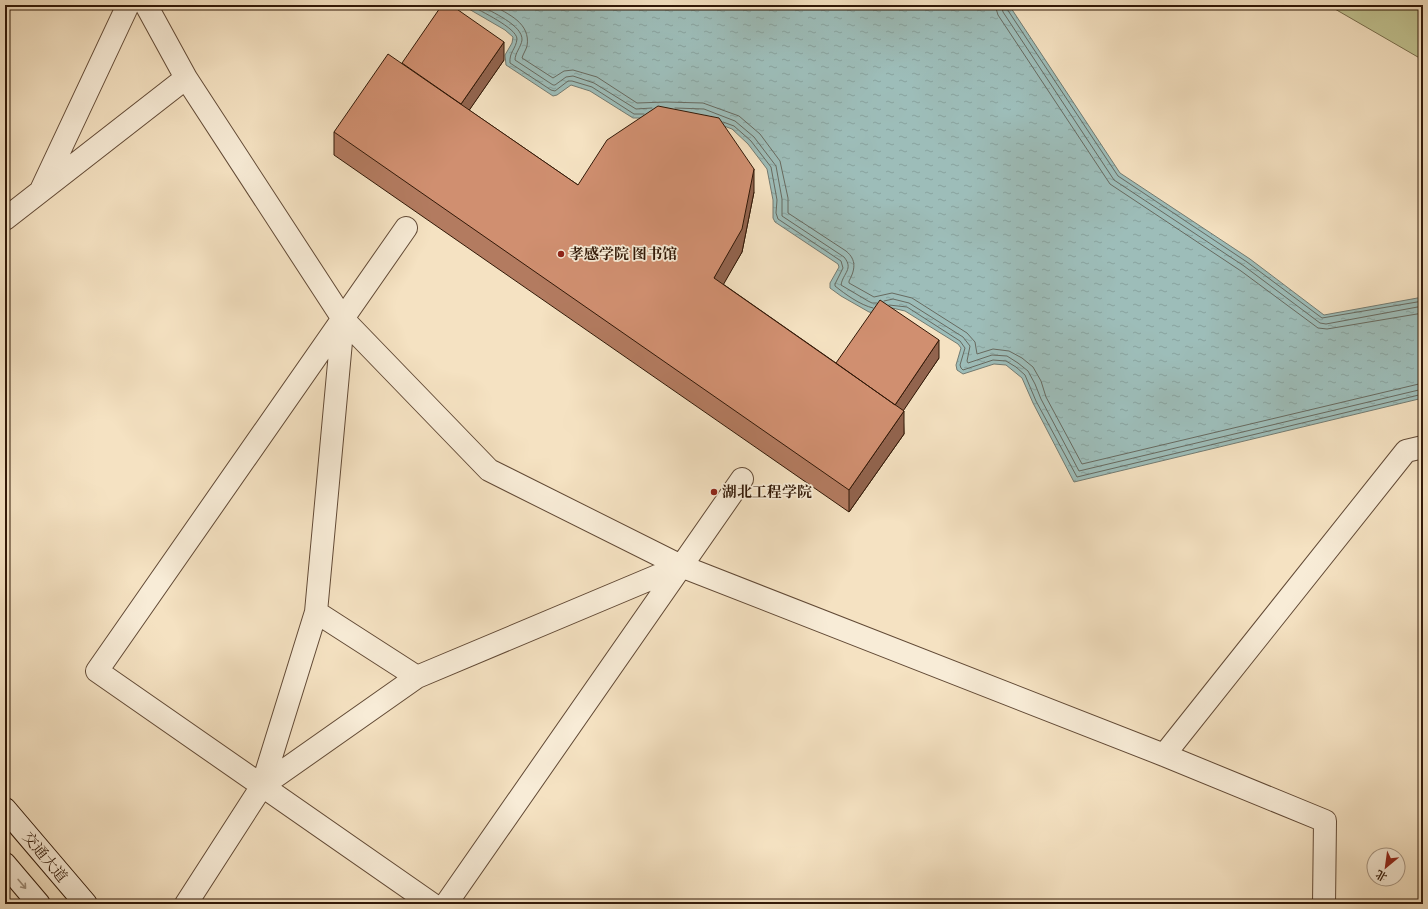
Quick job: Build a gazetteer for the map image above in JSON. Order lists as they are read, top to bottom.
{
  "streets": {
    "street": ["交通大道"]
  },
  "places": ["孝感学院 图书馆", "湖北工程学院"],
  "north": "bottom left"
}
